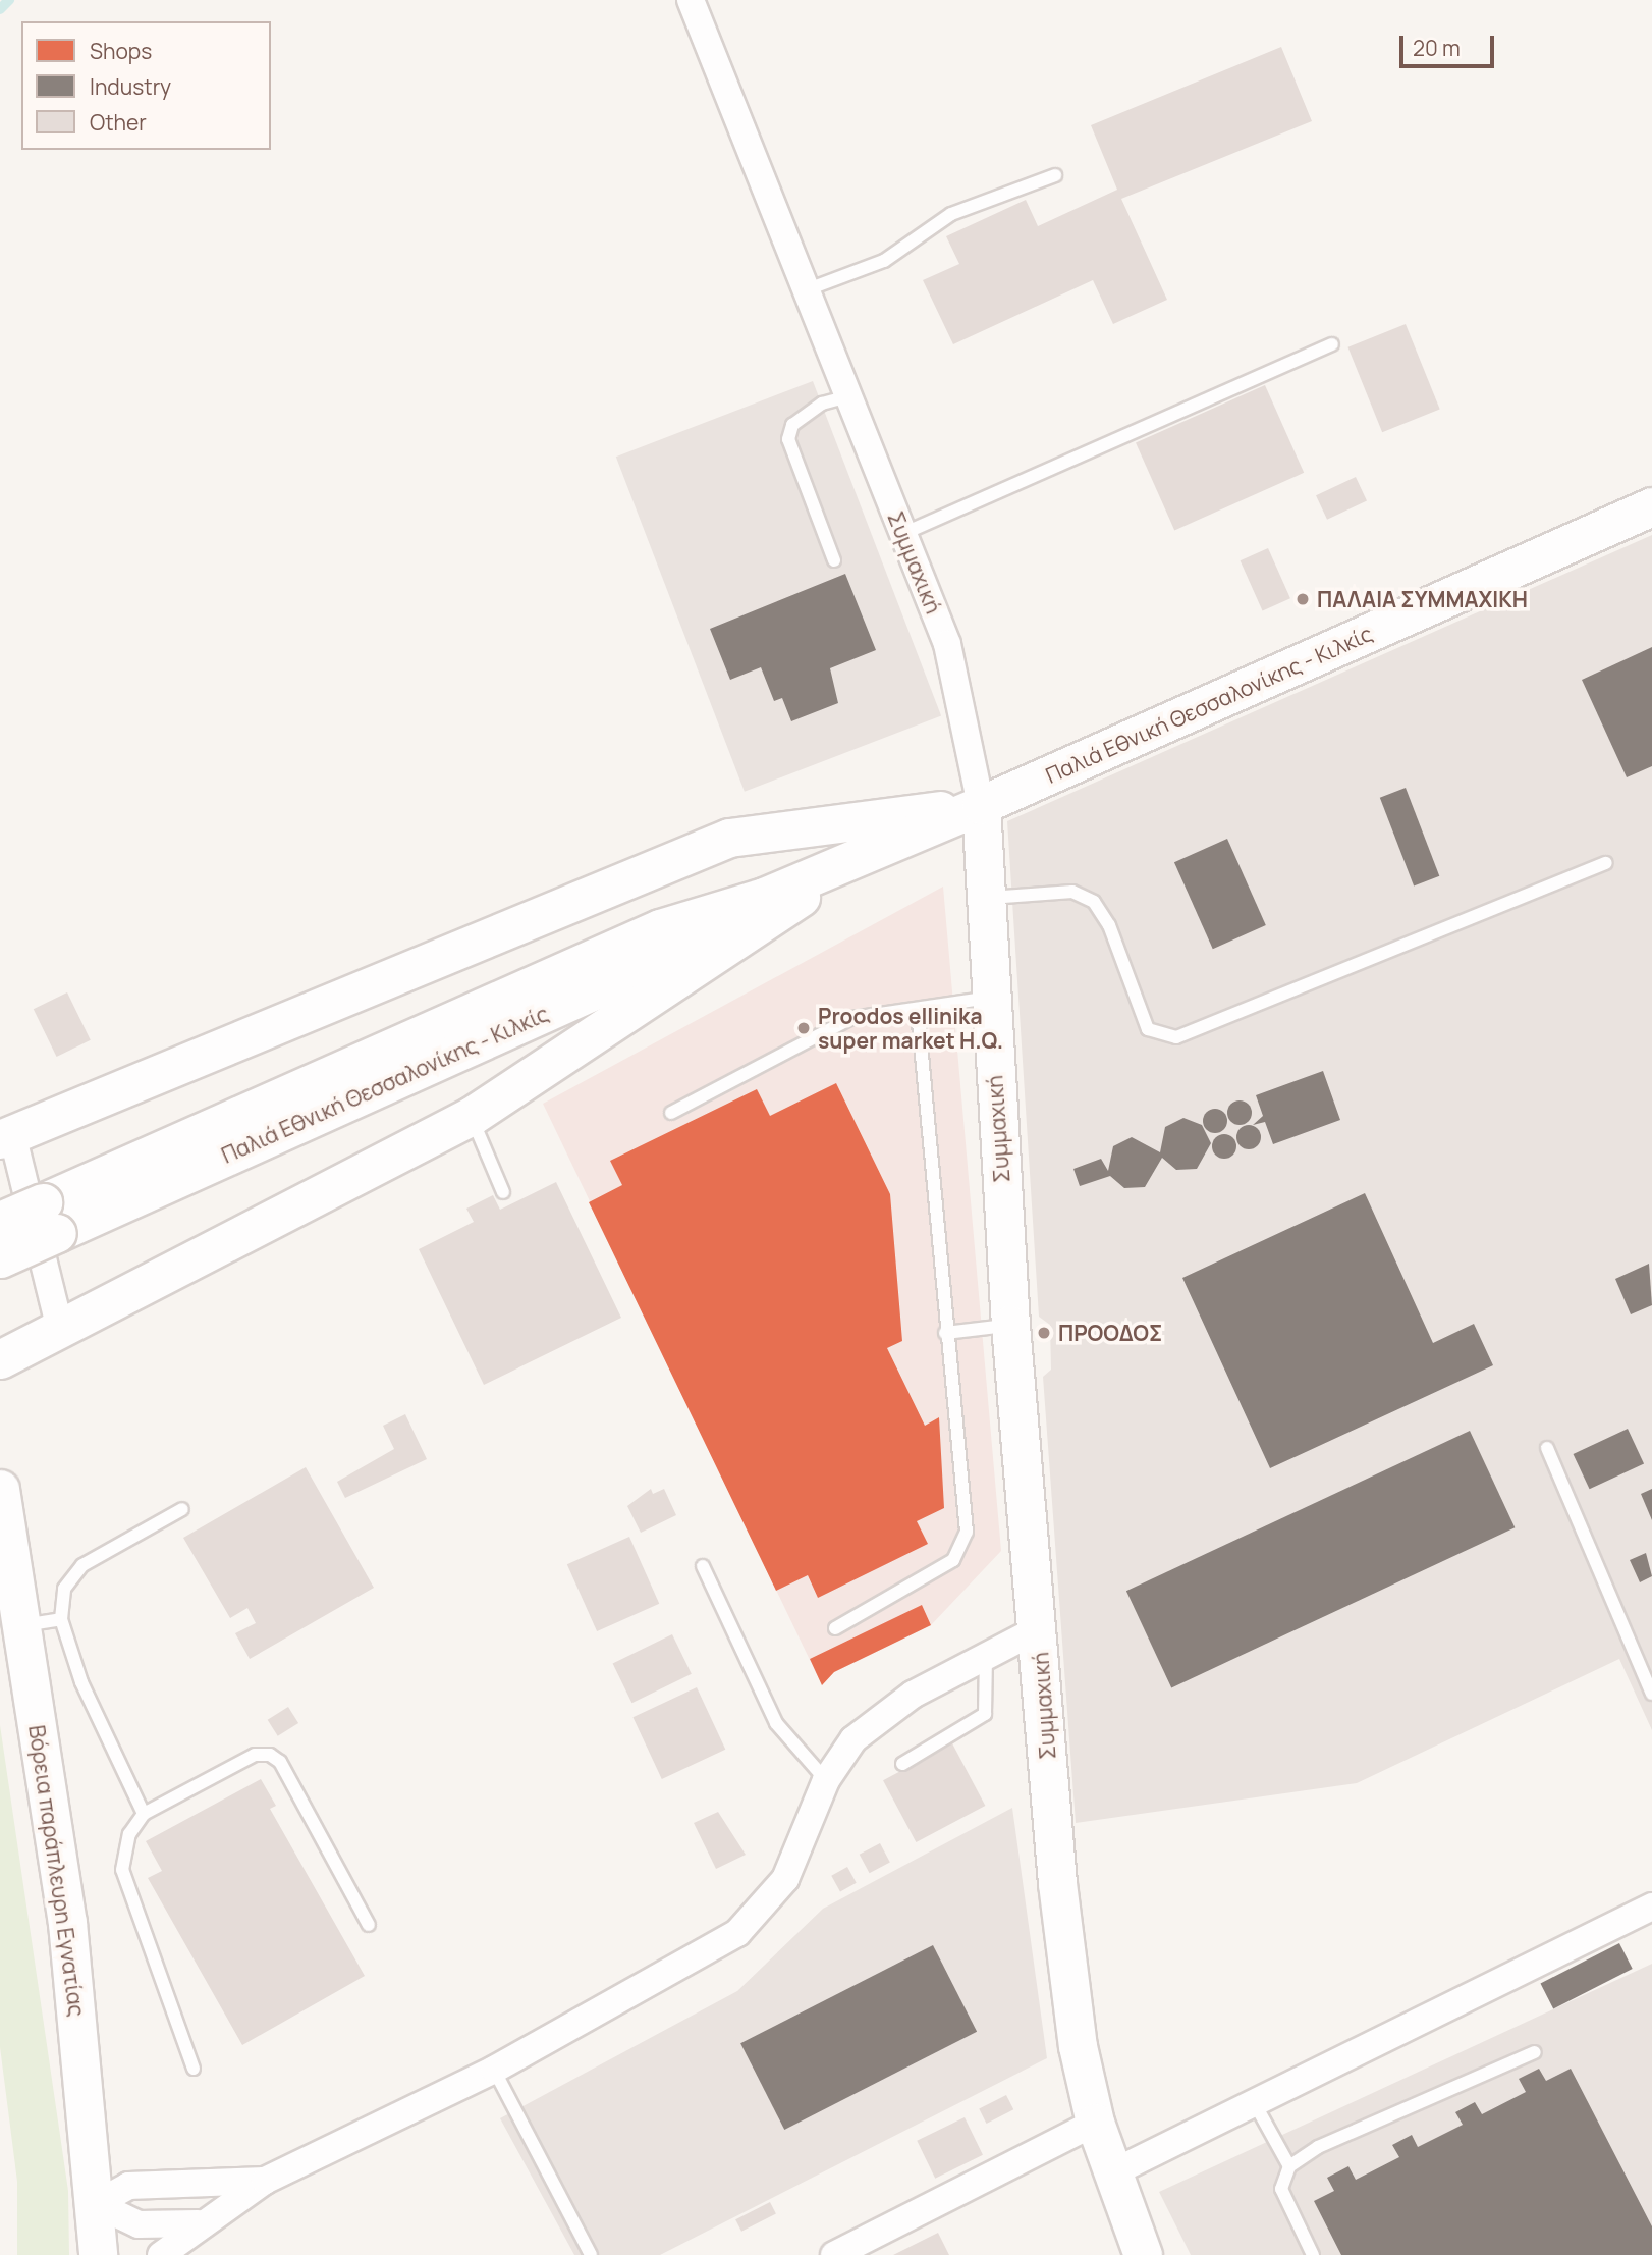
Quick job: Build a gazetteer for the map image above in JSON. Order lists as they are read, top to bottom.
{
  "streets": {
    "street": ["Συμμαχική", "Παλιά Εθνική Θεσσαλονίκης - Κιλκίς", "Βόρεια παράπλευρη Εγνατίας"]
  },
  "crossings": [
    ["Συμμαχική", "Παλιά Εθνική Θεσσαλονίκης - Κιλκίς"]
  ],
  "places": ["ΠΑΛΑΙΑ ΣΥΜΜΑΧΙΚΗ", "Proodos ellinika super market H.Q.", "ΠΡΟΟΔΟΣ"],
  "legend": ["Shops", "Industry", "Other"],
  "scale_bar": "20 m"
}
